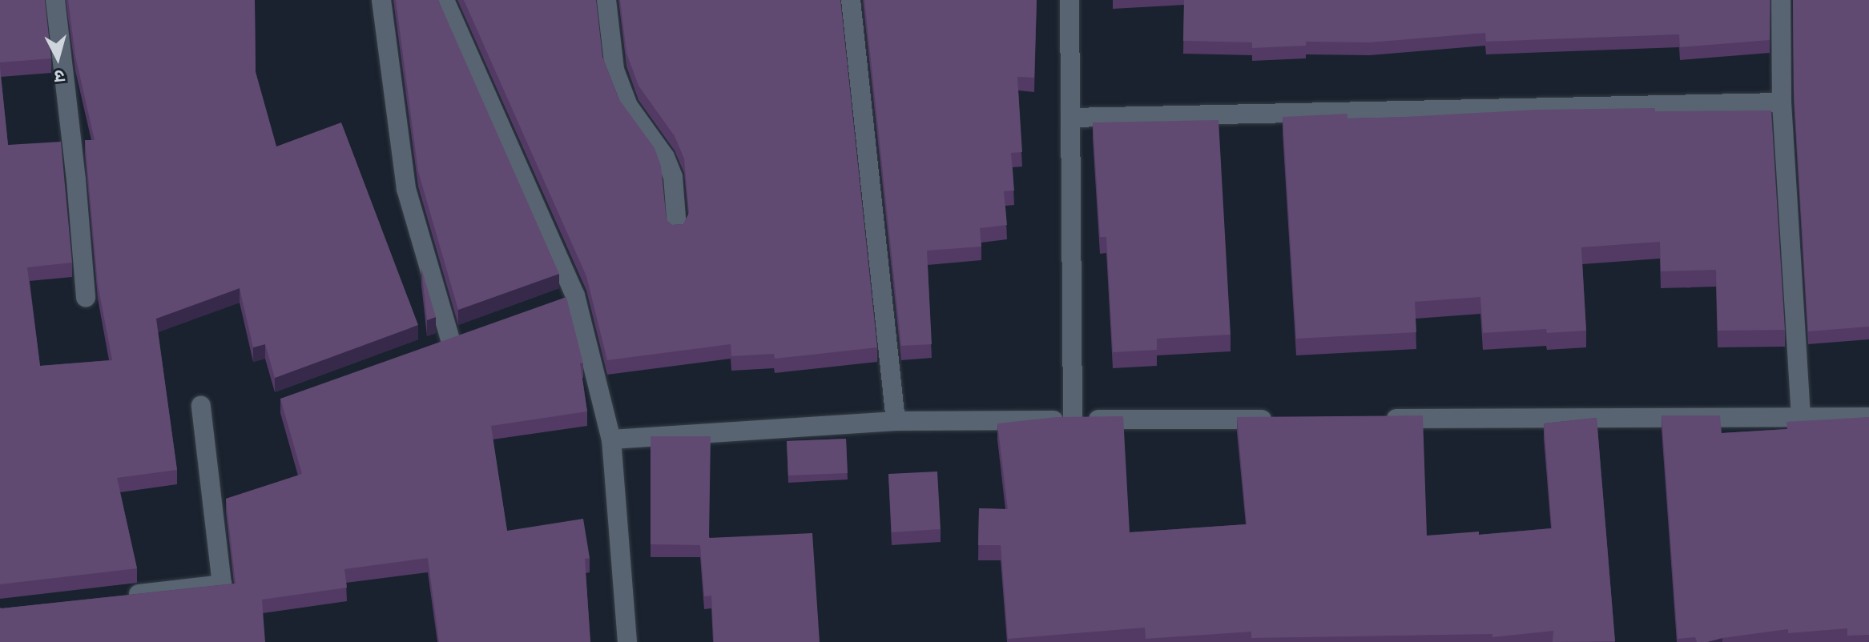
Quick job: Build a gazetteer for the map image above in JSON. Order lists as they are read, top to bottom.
{
  "north": "bottom"
}
